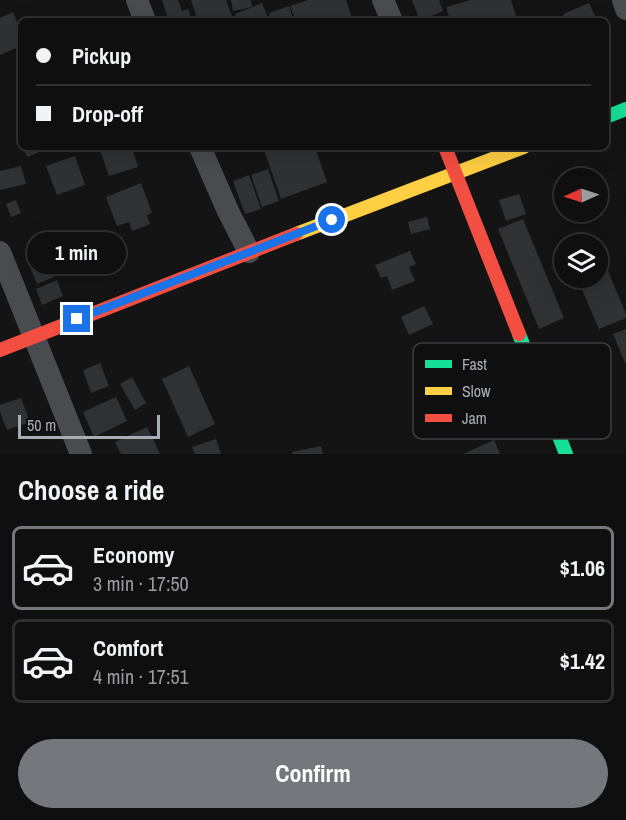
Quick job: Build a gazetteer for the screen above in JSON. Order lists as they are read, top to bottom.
{
  "legend": ["Fast", "Slow", "Jam"],
  "scale_bar": "50 m",
  "north": "left",
  "page": {
    "banner": ["Pickup", "Drop-off"],
    "bubble": "1 min",
    "scale": "50 m",
    "heading": "Choose a ride",
    "list": [
      {
        "name": "Economy",
        "note": "3 min · 17:50",
        "value": "$1.06"
      },
      {
        "name": "Comfort",
        "note": "4 min · 17:51",
        "value": "$1.42"
      }
    ],
    "buttons": "Confirm"
  }
}
